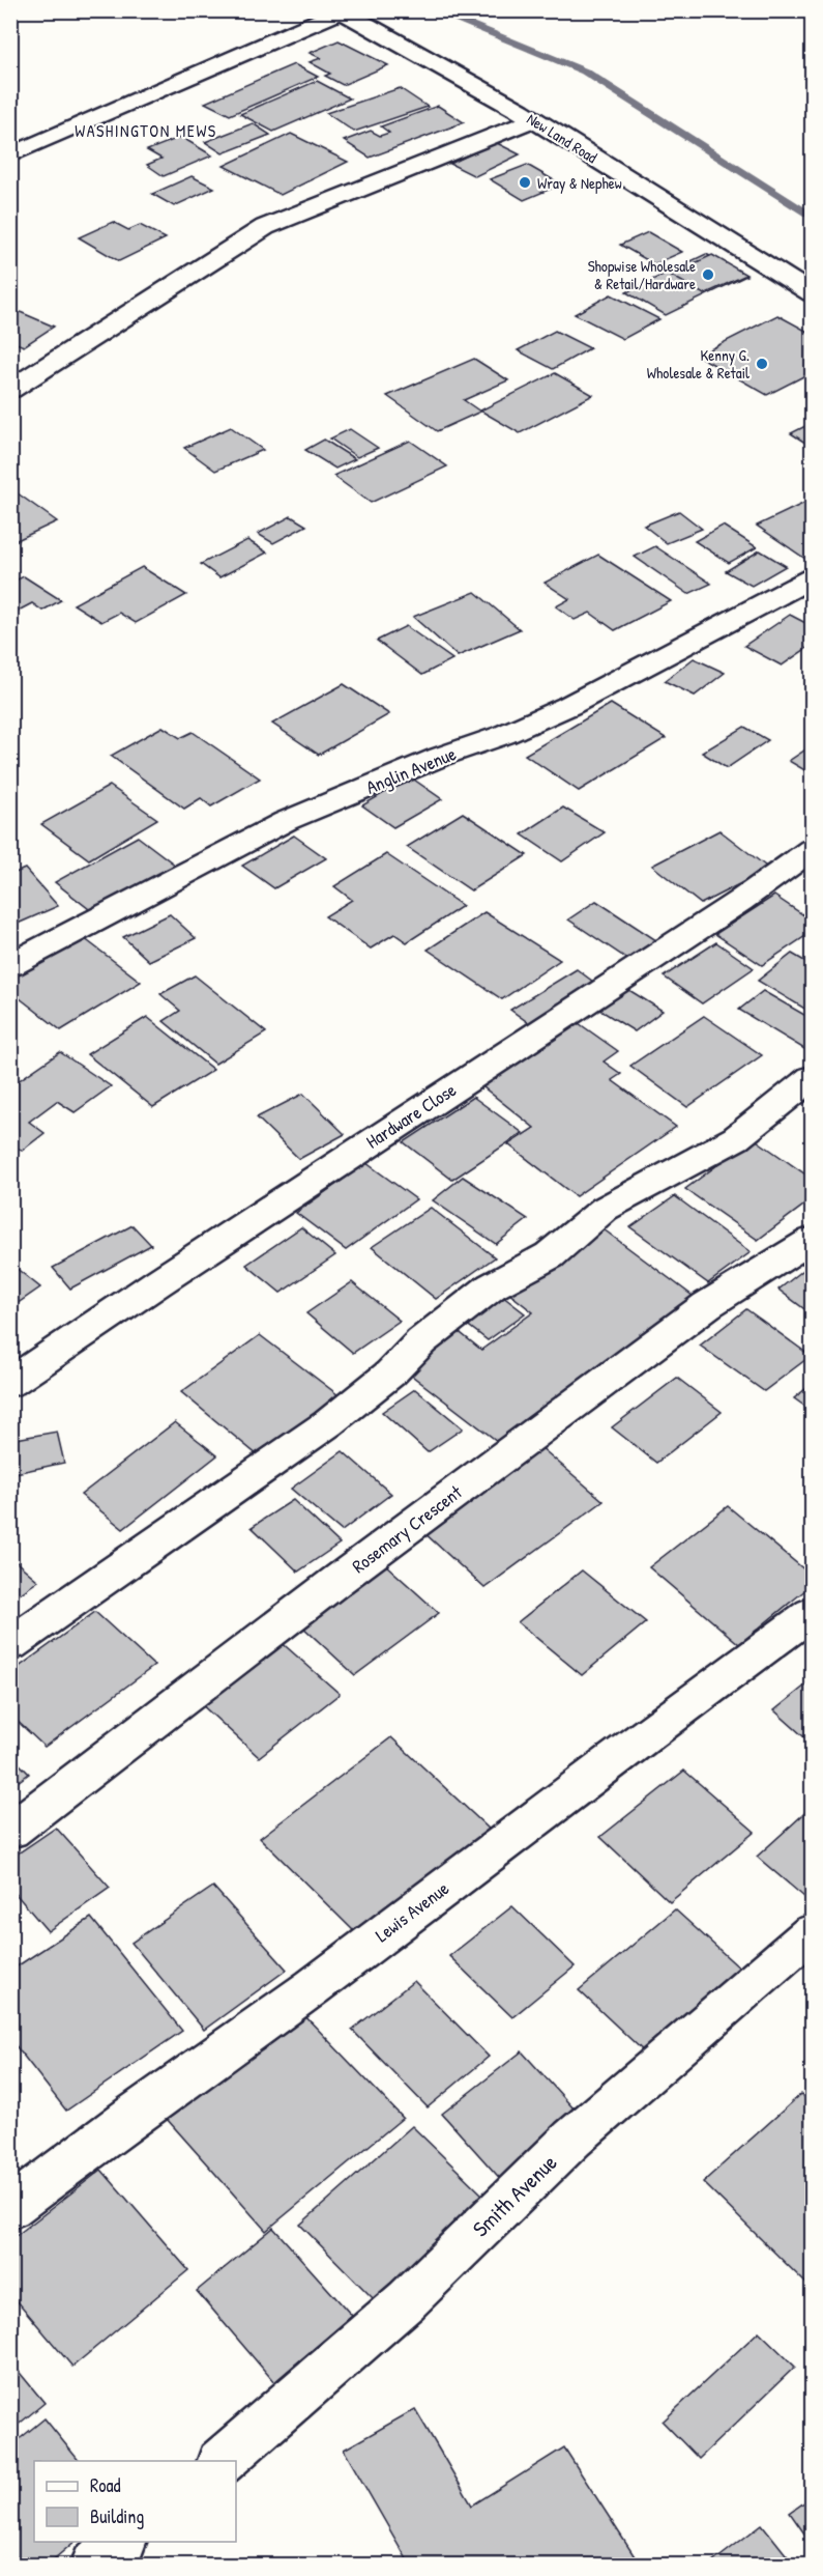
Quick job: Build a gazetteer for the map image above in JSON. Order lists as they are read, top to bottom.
{
  "streets": {
    "street": [
      "New Land Road",
      "Anglin Avenue",
      "Hardware Close",
      "Rosemary Crescent",
      "Lewis Avenue",
      "Smith Avenue"
    ]
  },
  "districts": ["WASHINGTON MEWS"],
  "places": ["Wray & Nephew", "Shopwise Wholesale & Retail/Hardware", "Kenny G. Wholesale & Retail"],
  "legend": ["Road", "Building"]
}
